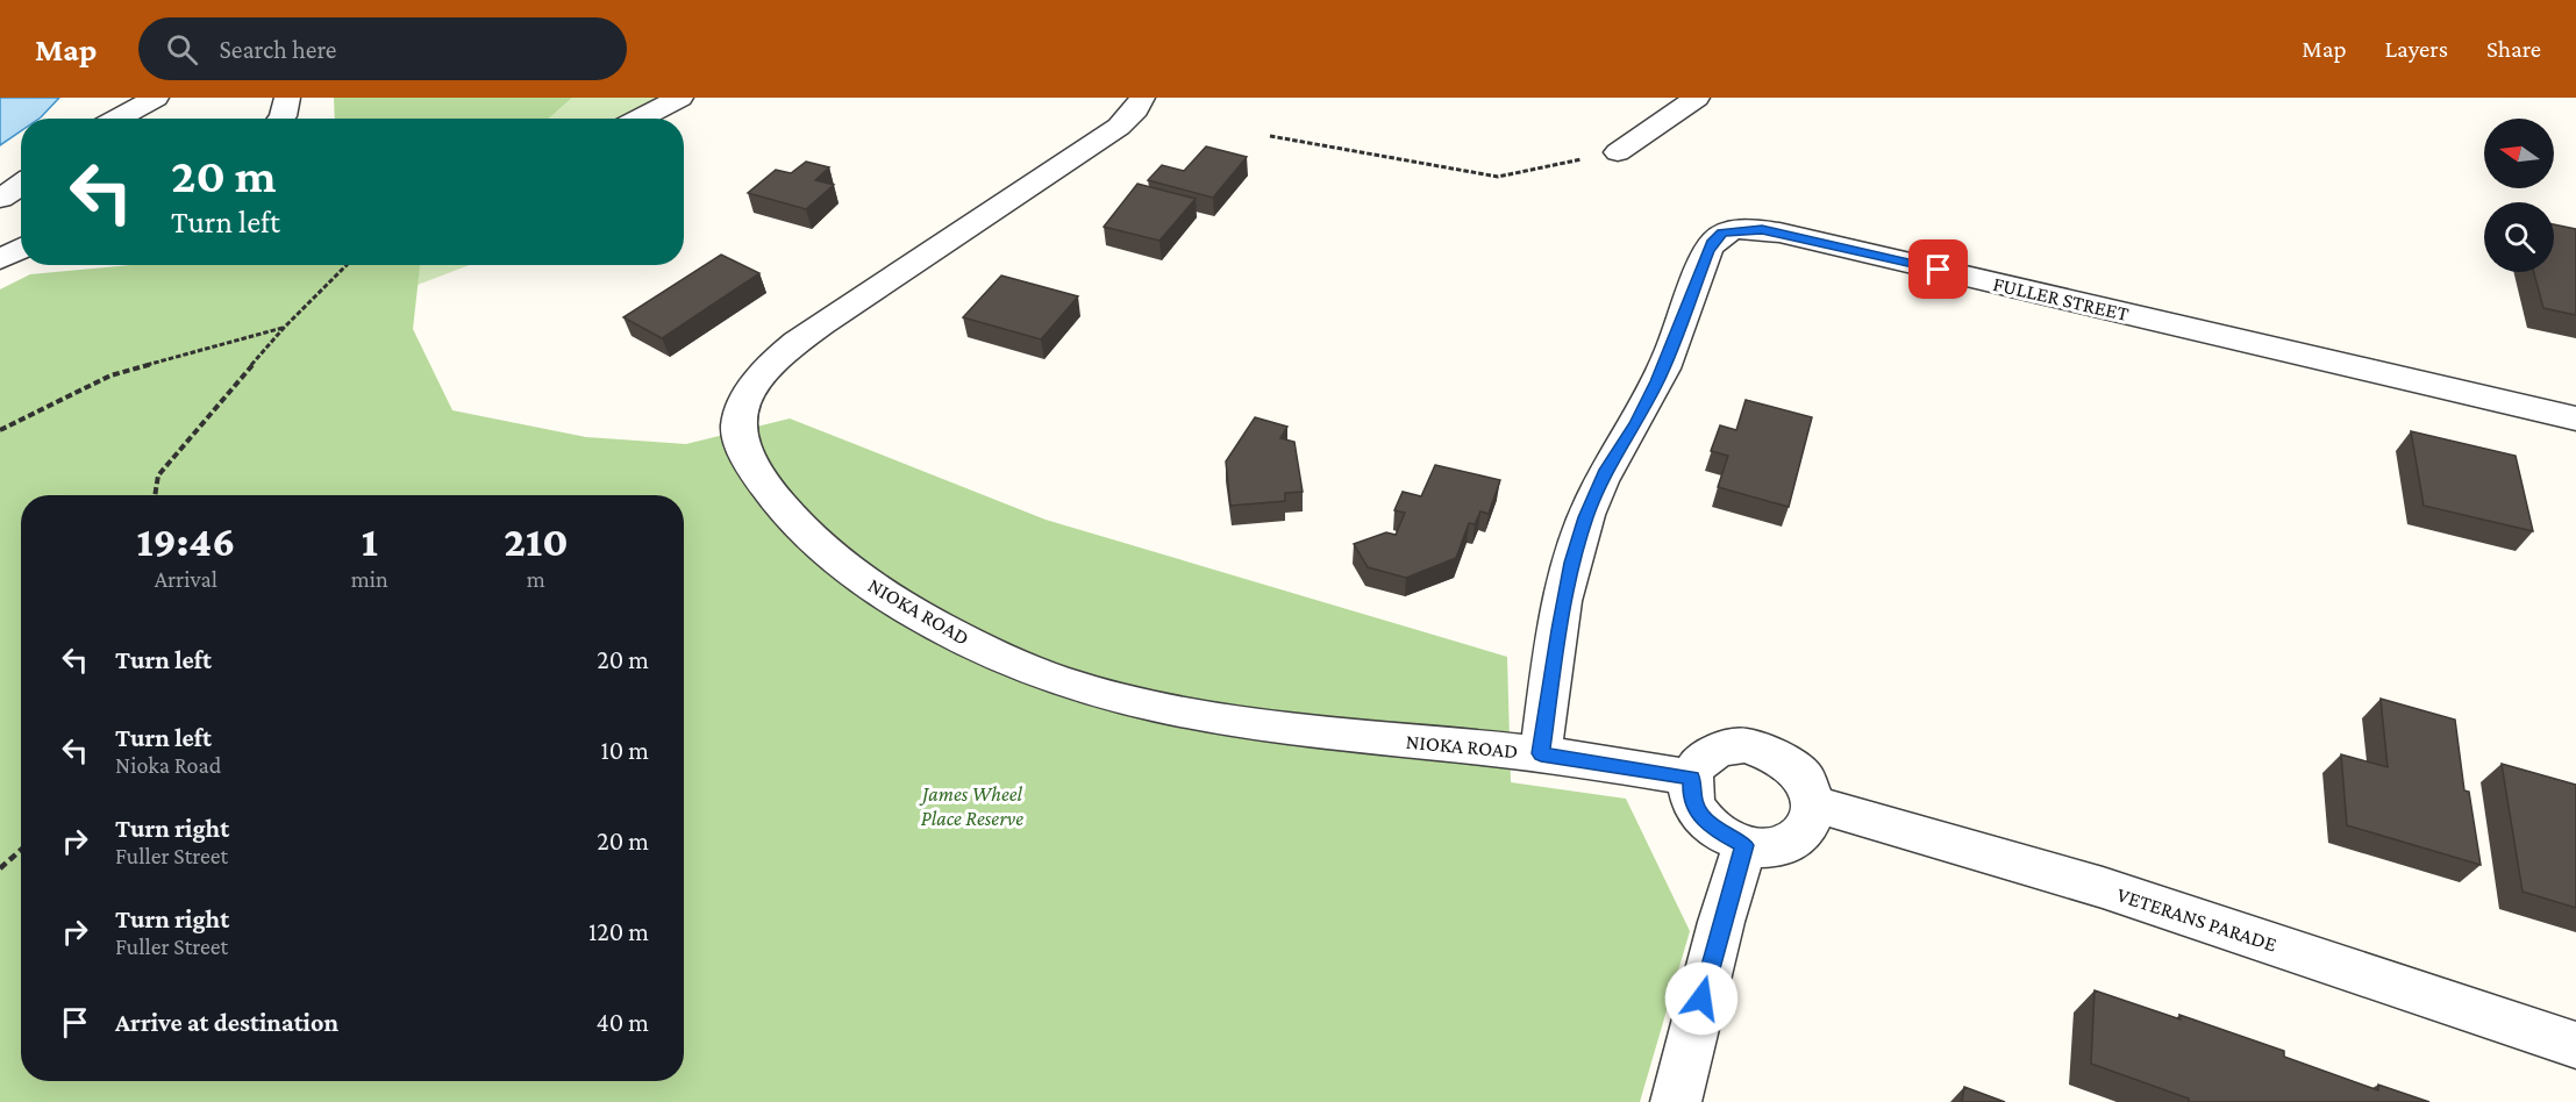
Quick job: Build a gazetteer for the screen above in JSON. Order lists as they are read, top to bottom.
{
  "streets": {
    "street": ["FULLER STREET", "NIOKA ROAD", "VETERANS PARADE"]
  },
  "crossings": [
    ["FULLER STREET", "NIOKA ROAD"],
    ["NIOKA ROAD", "VETERANS PARADE"]
  ],
  "parks": ["James Wheel Place Reserve"],
  "north": "left",
  "page": {
    "header": "Map",
    "search": "Search here",
    "nav": ["Map", "Layers", "Share"],
    "turn": ["20 m", "Turn left"],
    "eta": [
      "19:46",
      "Arrival",
      "1",
      "min",
      "210",
      "m"
    ],
    "list": [
      {
        "name": "Turn left",
        "value": "20 m"
      },
      {
        "name": "Turn left",
        "note": "Nioka Road",
        "value": "10 m"
      },
      {
        "name": "Turn right",
        "note": "Fuller Street",
        "value": "20 m"
      },
      {
        "name": "Turn right",
        "note": "Fuller Street",
        "value": "120 m"
      },
      {
        "name": "Arrive at destination",
        "value": "40 m"
      }
    ]
  }
}
